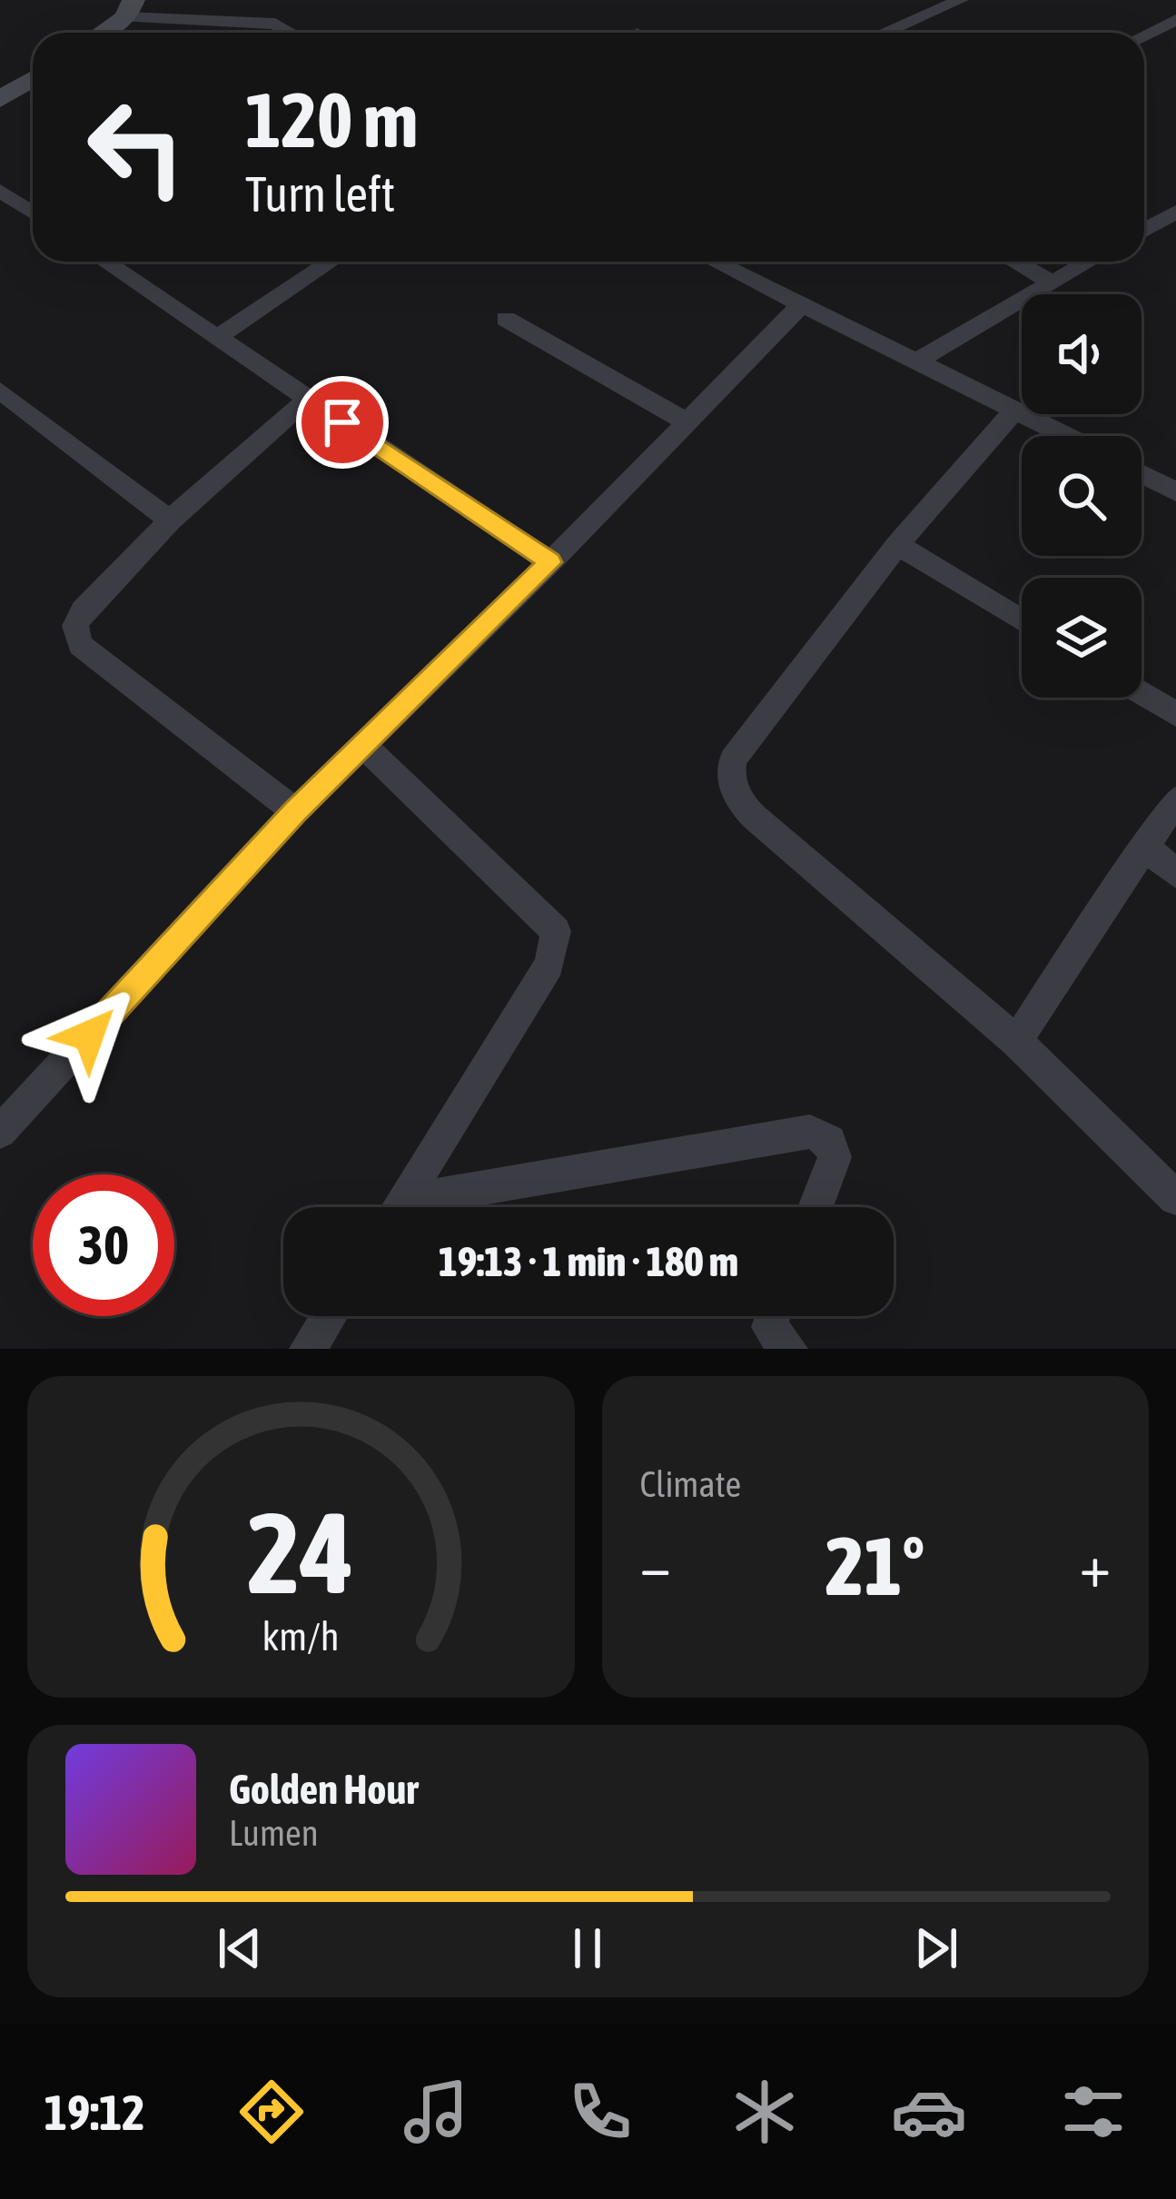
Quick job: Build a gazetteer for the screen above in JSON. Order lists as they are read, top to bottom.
{
  "page": {
    "turn": ["120 m", "Turn left"],
    "limit": "30",
    "trip": "19:13 · 1 min · 180 m",
    "tile": "Climate",
    "heat": ["−", "21°", "+"],
    "song": ["Golden Hour", "Lumen"],
    "tabs": "19:12",
    "gauge": ["24", "km/h"]
  }
}
